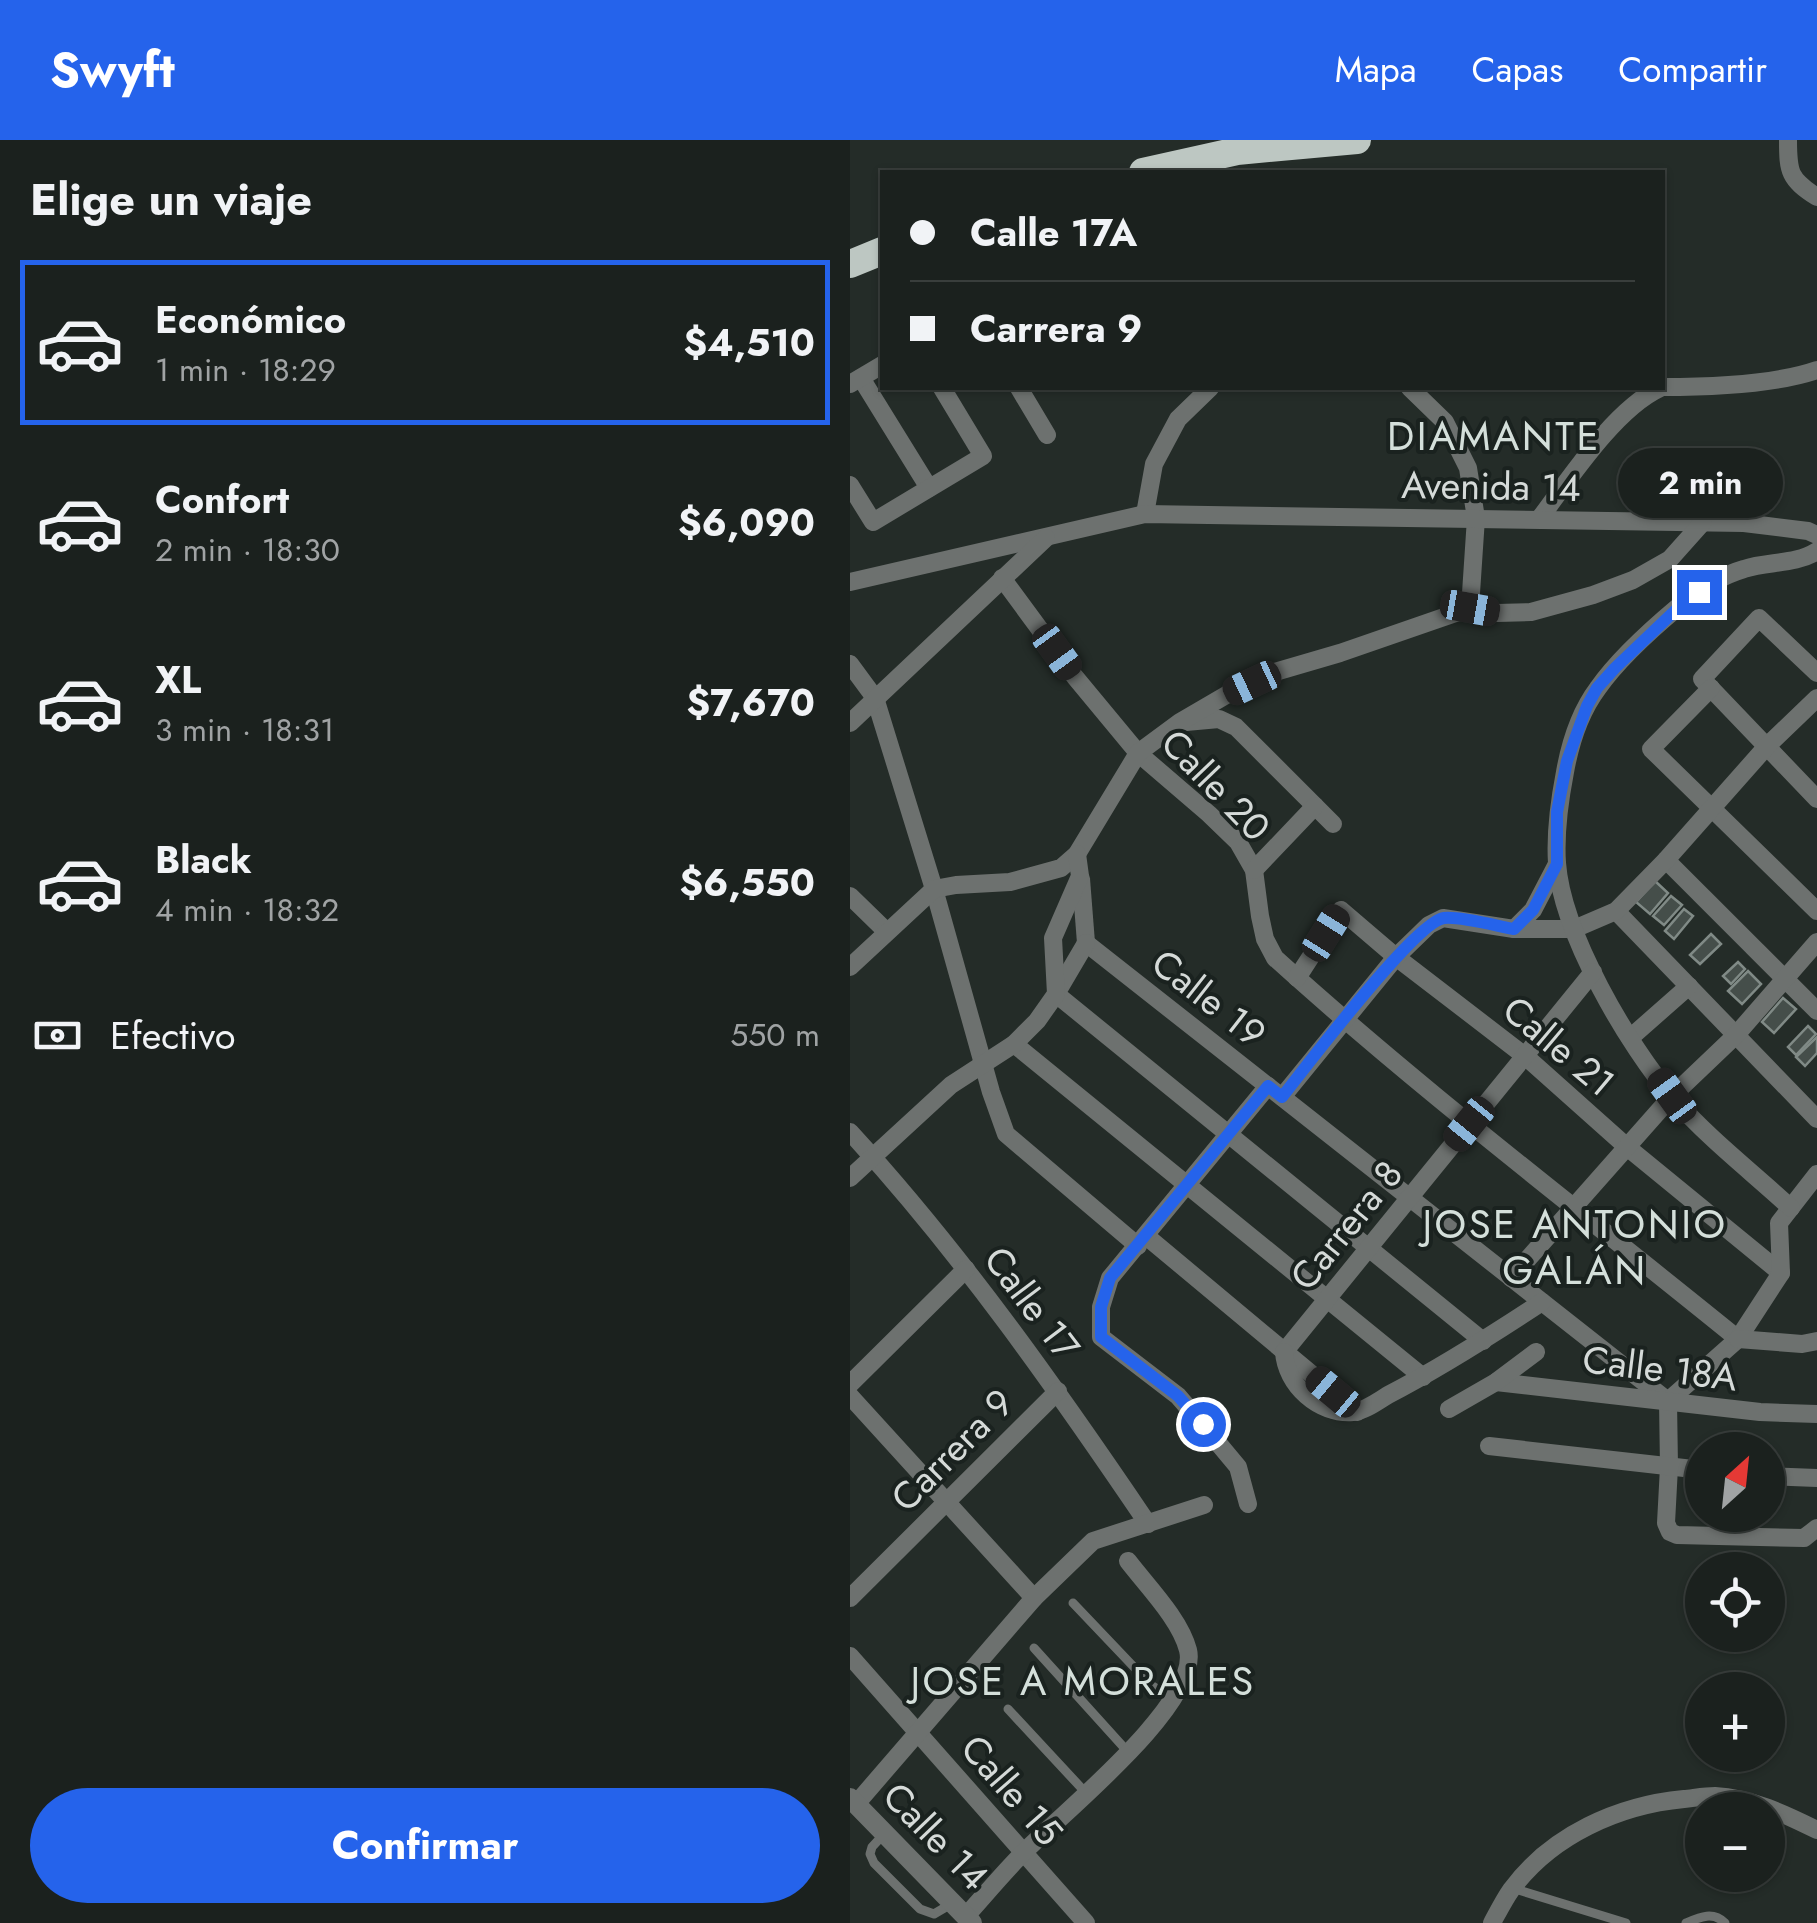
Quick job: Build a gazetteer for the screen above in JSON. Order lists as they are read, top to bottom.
{
  "streets": {
    "street": [
      "Avenida 14",
      "Calle 20",
      "Calle 19",
      "Calle 21",
      "Carrera 8",
      "Calle 17",
      "Calle 18A",
      "Carrera 9",
      "Calle 15",
      "Calle 14"
    ]
  },
  "crossings": [
    ["Calle 20", "Calle 21"],
    ["Calle 20", "Carrera 8"],
    ["Calle 19", "Carrera 8"],
    ["Calle 19", "Calle 18A"],
    ["Calle 21", "Carrera 8"],
    ["Calle 17", "Carrera 9"]
  ],
  "districts": ["DIAMANTE", "JOSE ANTONIO GALÁN", "JOSE A MORALES"],
  "north": "top right",
  "page": {
    "header": "Swyft",
    "nav": ["Mapa", "Capas", "Compartir"],
    "heading": "Elige un viaje",
    "banner": ["Calle 17A", "Carrera 9"],
    "list": [
      {
        "name": "Económico",
        "note": "1 min · 18:29",
        "value": "$4,510"
      },
      {
        "name": "Confort",
        "note": "2 min · 18:30",
        "value": "$6,090"
      },
      {
        "name": "XL",
        "note": "3 min · 18:31",
        "value": "$7,670"
      },
      {
        "name": "Black",
        "note": "4 min · 18:32",
        "value": "$6,550"
      }
    ],
    "bubble": "2 min",
    "pay": ["Efectivo", "550 m"],
    "map_buttons": ["+", "−"],
    "buttons": "Confirmar"
  }
}
